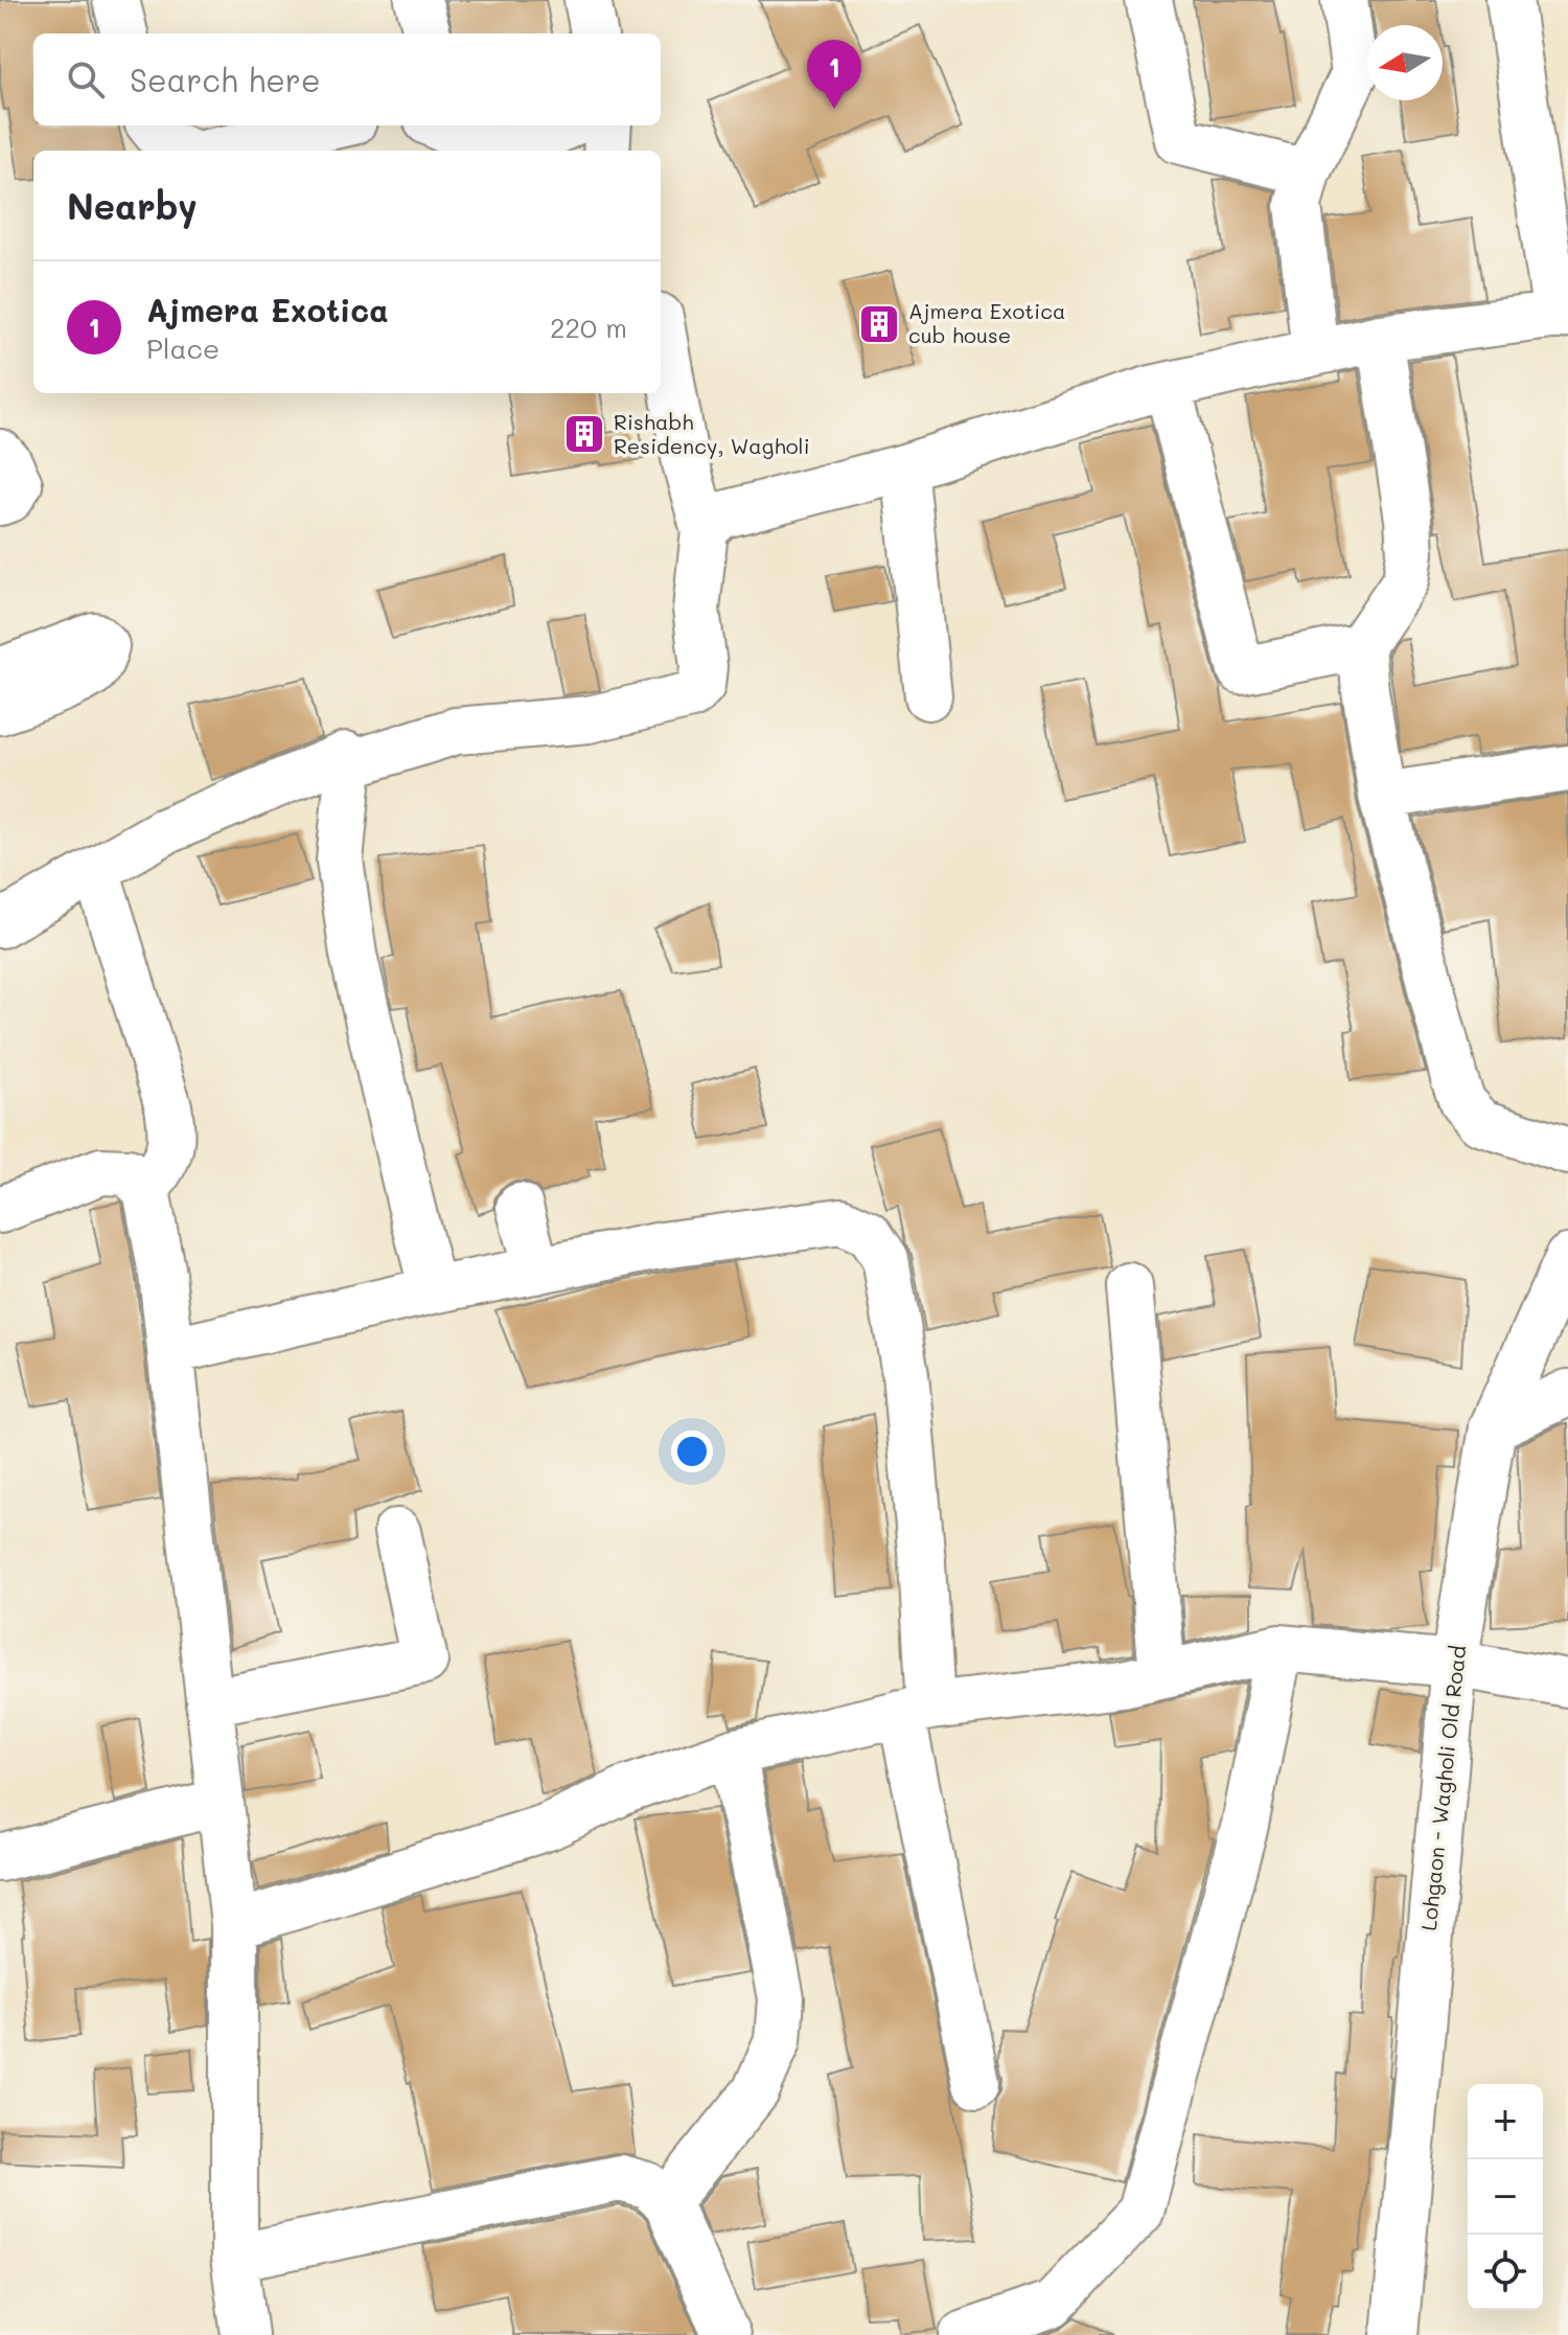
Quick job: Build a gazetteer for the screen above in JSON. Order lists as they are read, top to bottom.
{
  "streets": {
    "street": ["Lohgaon - Wagholi Old Road"]
  },
  "places": {
    "building": ["Ajmera Exotica cub house", "Rishabh Residency, Wagholi"]
  },
  "north": "left",
  "page": {
    "search": "Search here",
    "pins": "1",
    "heading": "Nearby",
    "list": [
      {
        "mark": "1",
        "name": "Ajmera Exotica",
        "note": "Place",
        "value": "220 m"
      }
    ],
    "map_buttons": ["+", "−"]
  }
}
